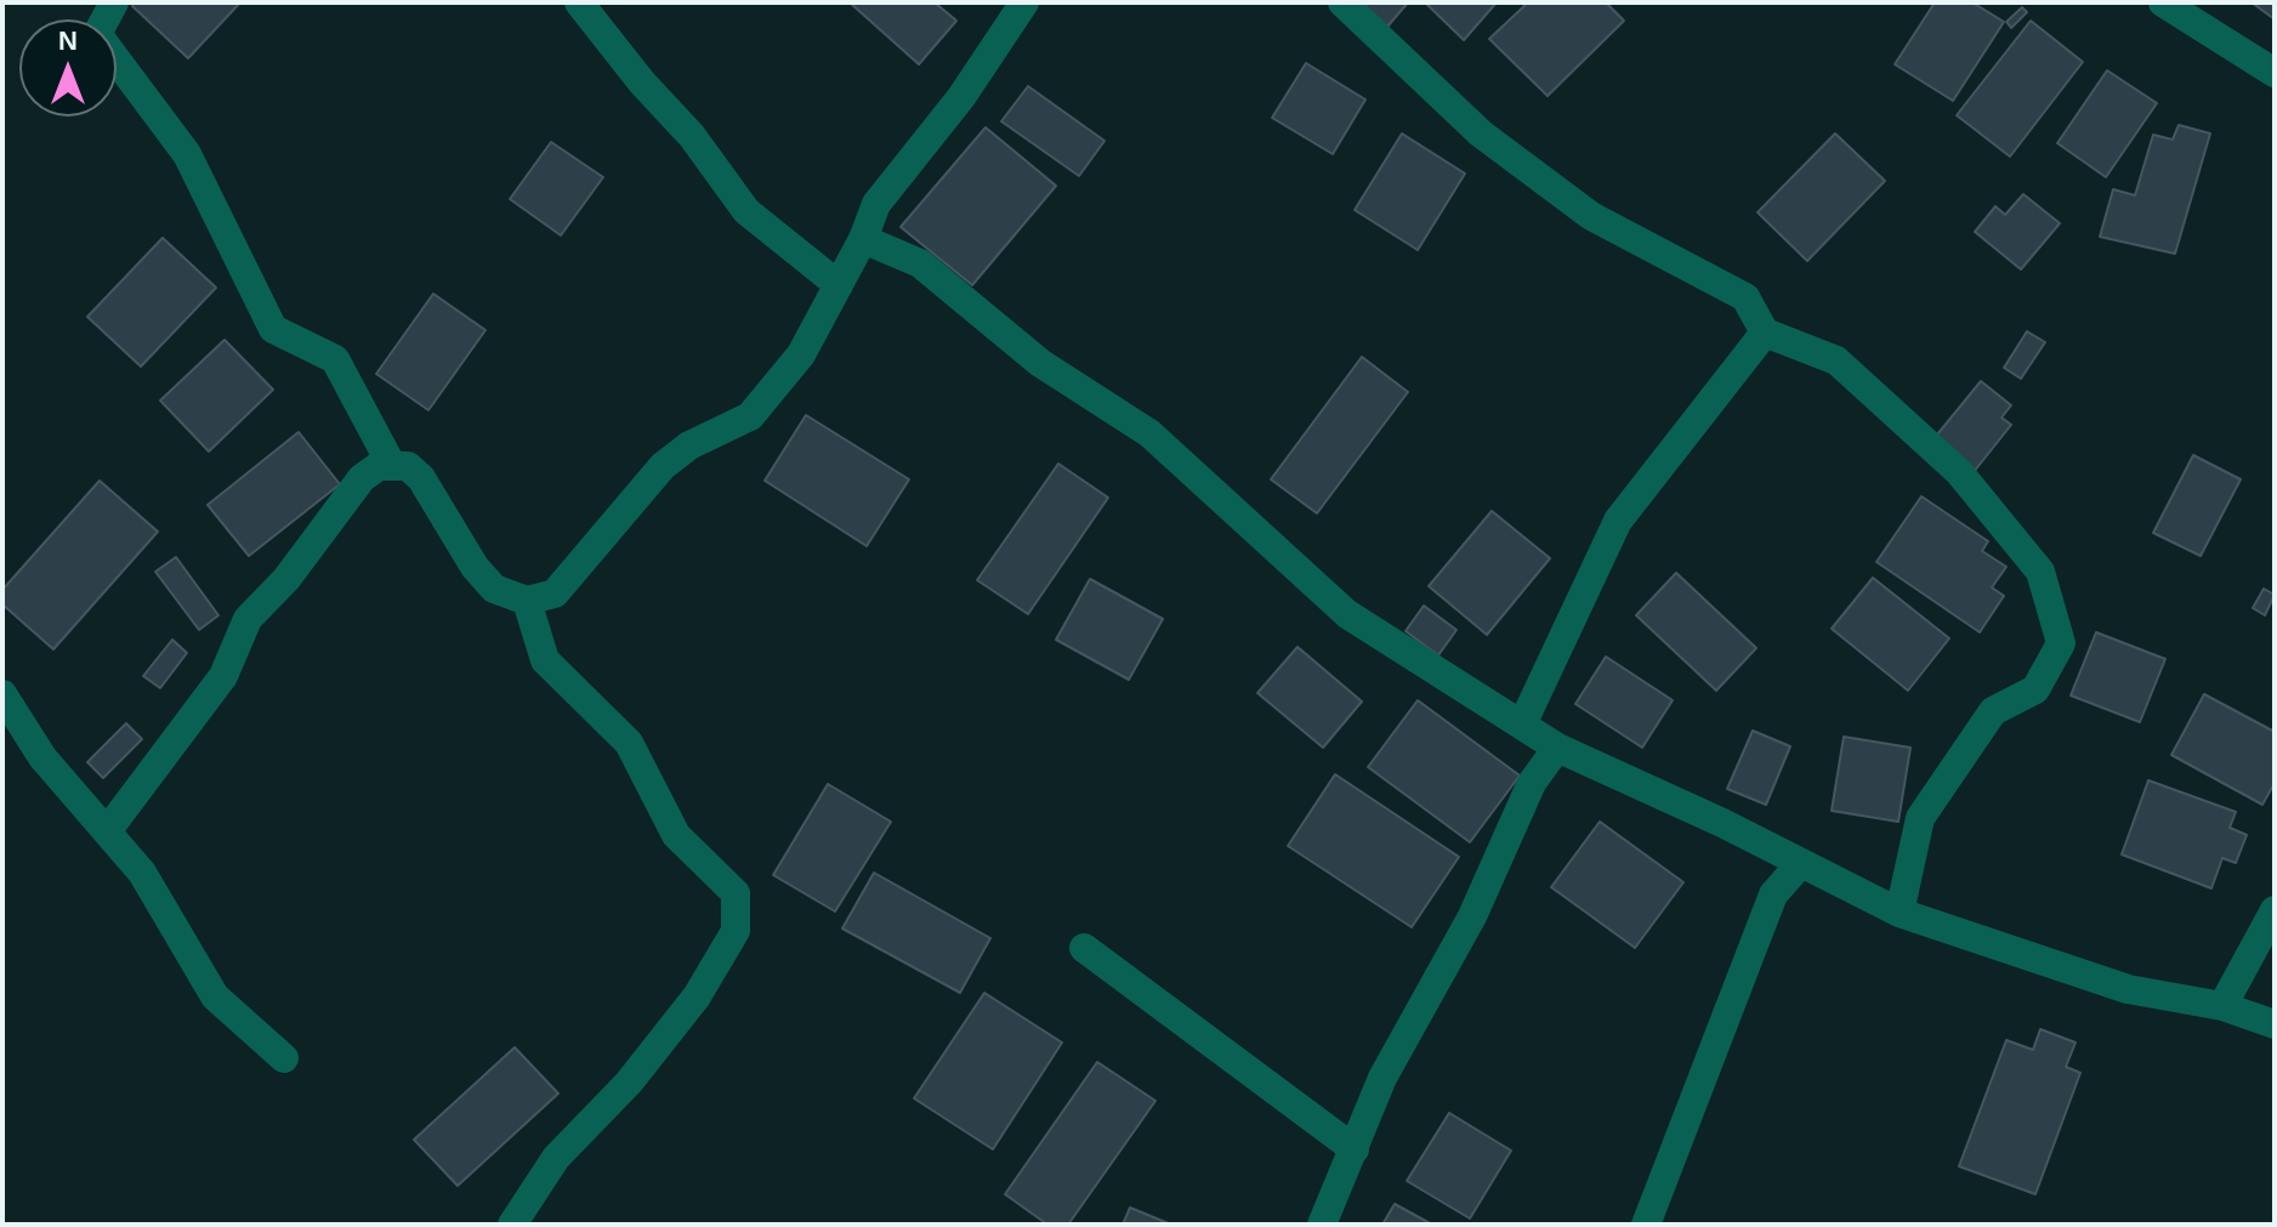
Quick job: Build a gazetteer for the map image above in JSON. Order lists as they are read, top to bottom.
{
  "north": "top"
}
